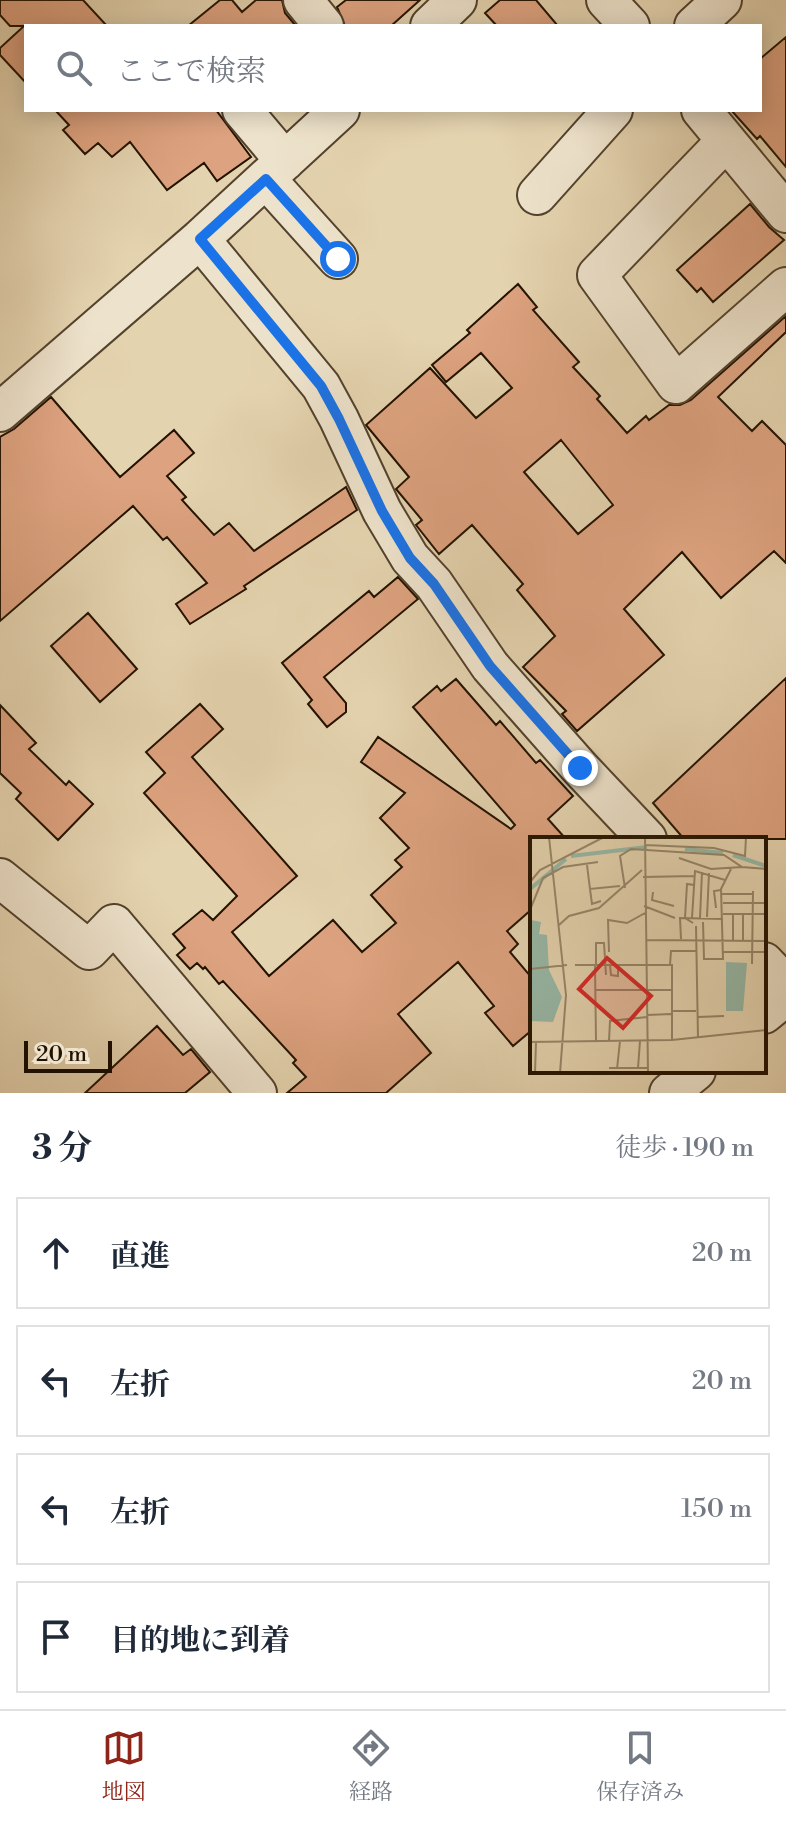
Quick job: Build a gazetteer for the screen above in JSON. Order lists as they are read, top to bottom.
{
  "scale_bar": "20 m",
  "page": {
    "search": "ここで検索",
    "scale": "20 m",
    "heading": ["3 分", "徒歩 · 190 m"],
    "list": [
      ["直進", "20 m"],
      ["左折", "20 m"],
      ["左折", "150 m"],
      "目的地に到着"
    ],
    "nav": ["地図", "経路", "保存済み"]
  }
}
